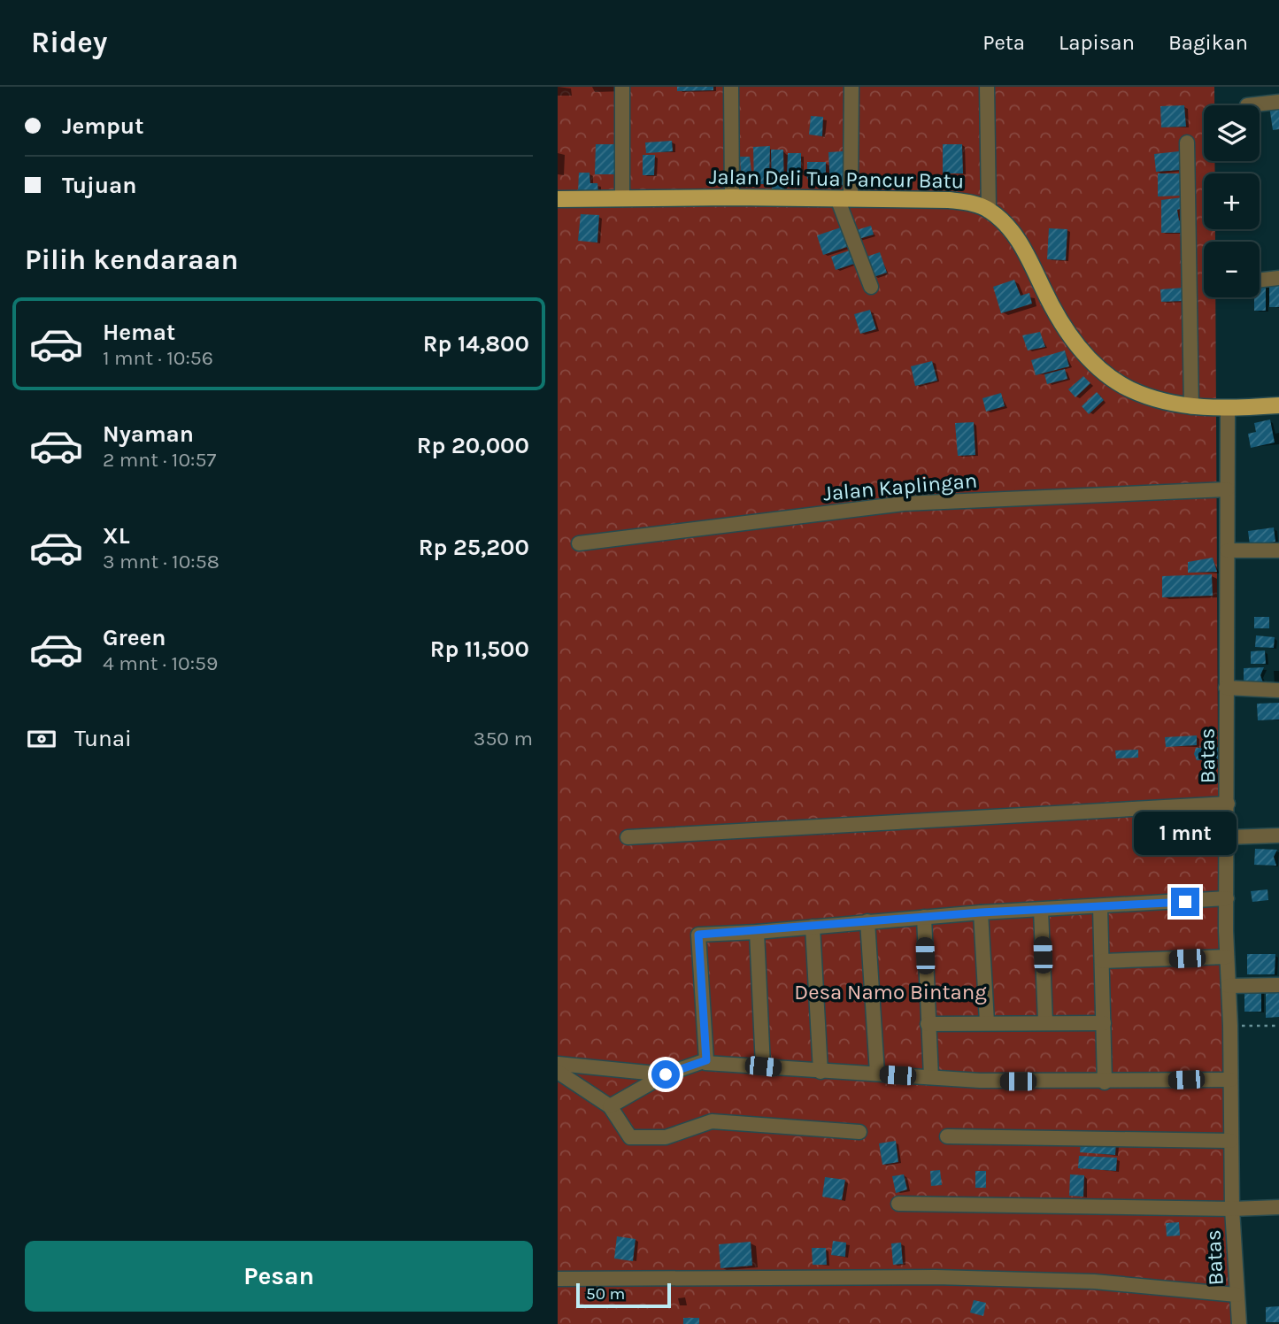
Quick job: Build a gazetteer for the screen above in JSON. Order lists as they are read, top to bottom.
{
  "streets": {
    "main road": ["Jalan Deli Tua Pancur Batu"],
    "street": ["Jalan Kaplingan", "Batas"]
  },
  "crossings": [
    ["Jalan Deli Tua Pancur Batu", "Batas"],
    ["Jalan Kaplingan", "Batas"]
  ],
  "parks": ["Desa Namo Bintang"],
  "scale_bar": "50 m",
  "page": {
    "header": "Ridey",
    "nav": ["Peta", "Lapisan", "Bagikan"],
    "banner": ["Jemput", "Tujuan"],
    "map_buttons": ["+", "−"],
    "heading": "Pilih kendaraan",
    "list": [
      {
        "name": "Hemat",
        "note": "1 mnt · 10:56",
        "value": "Rp 14,800"
      },
      {
        "name": "Nyaman",
        "note": "2 mnt · 10:57",
        "value": "Rp 20,000"
      },
      {
        "name": "XL",
        "note": "3 mnt · 10:58",
        "value": "Rp 25,200"
      },
      {
        "name": "Green",
        "note": "4 mnt · 10:59",
        "value": "Rp 11,500"
      }
    ],
    "pay": ["Tunai", "350 m"],
    "bubble": "1 mnt",
    "buttons": "Pesan",
    "scale": "50 m"
  }
}
